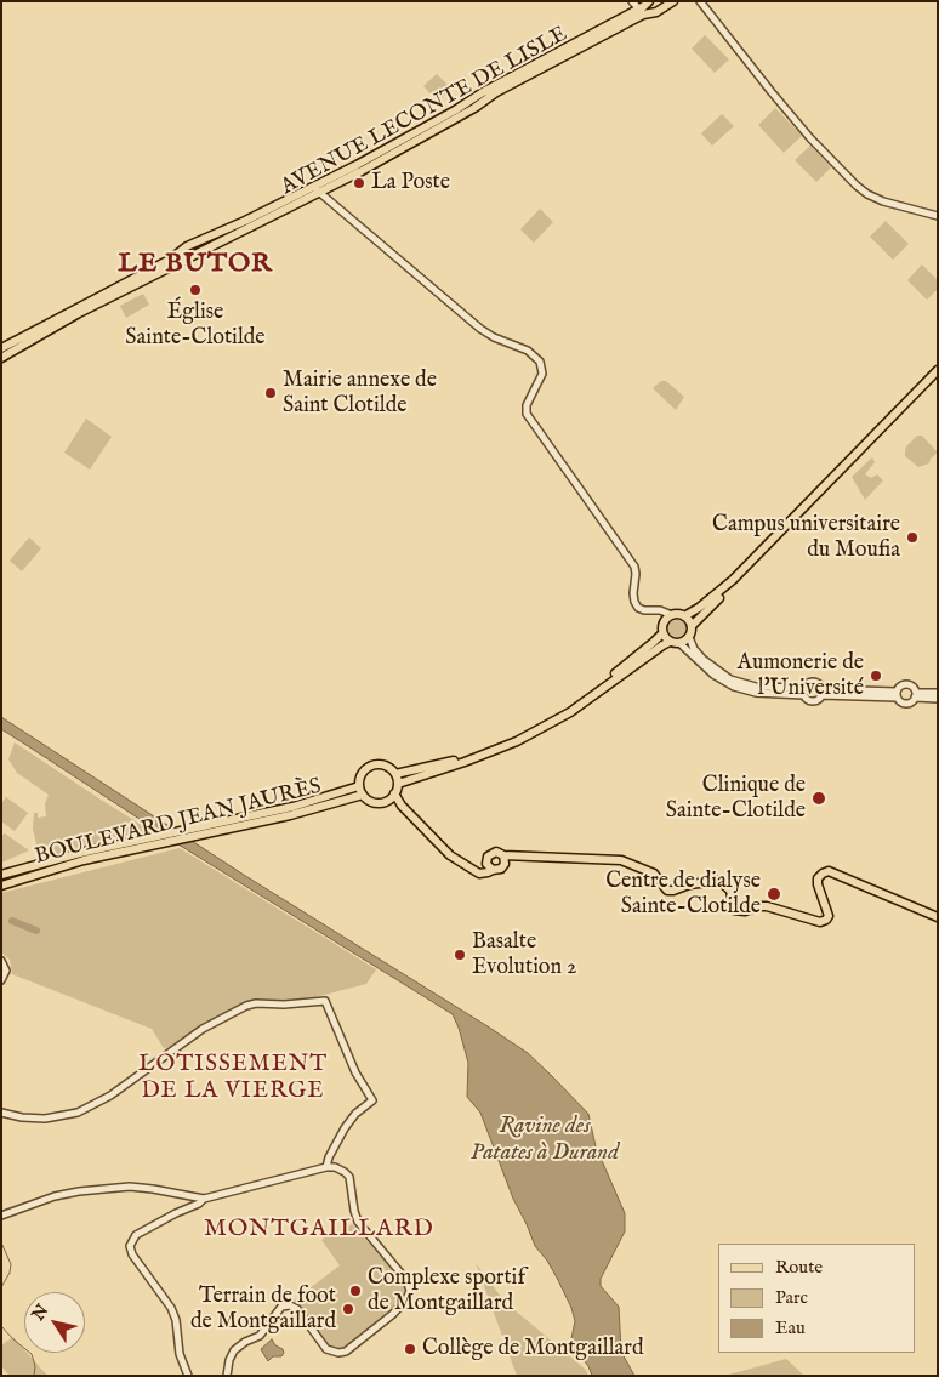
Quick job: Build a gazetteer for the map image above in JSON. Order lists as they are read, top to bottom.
{
  "streets": {
    "main road": ["AVENUE LECONTE DE LISLE", "BOULEVARD JEAN JAURÈS"]
  },
  "districts": ["LE BUTOR", "LOTISSEMENT DE LA VIERGE", "MONTGAILLARD"],
  "water": ["Ravine des Patates à Durand"],
  "places": [
    "La Poste",
    "Église Sainte-Clotilde",
    "Mairie annexe de Saint Clotilde",
    "Campus universitaire du Moufia",
    "Aumonerie de l'Université",
    "Clinique de Sainte-Clotilde",
    "Centre de dialyse Sainte-Clotilde",
    "Basalte Evolution 2",
    "Complexe sportif de Montgaillard",
    "Terrain de foot de Montgaillard",
    "Collège de Montgaillard"
  ],
  "legend": ["Route", "Parc", "Eau"],
  "north": "top left"
}
